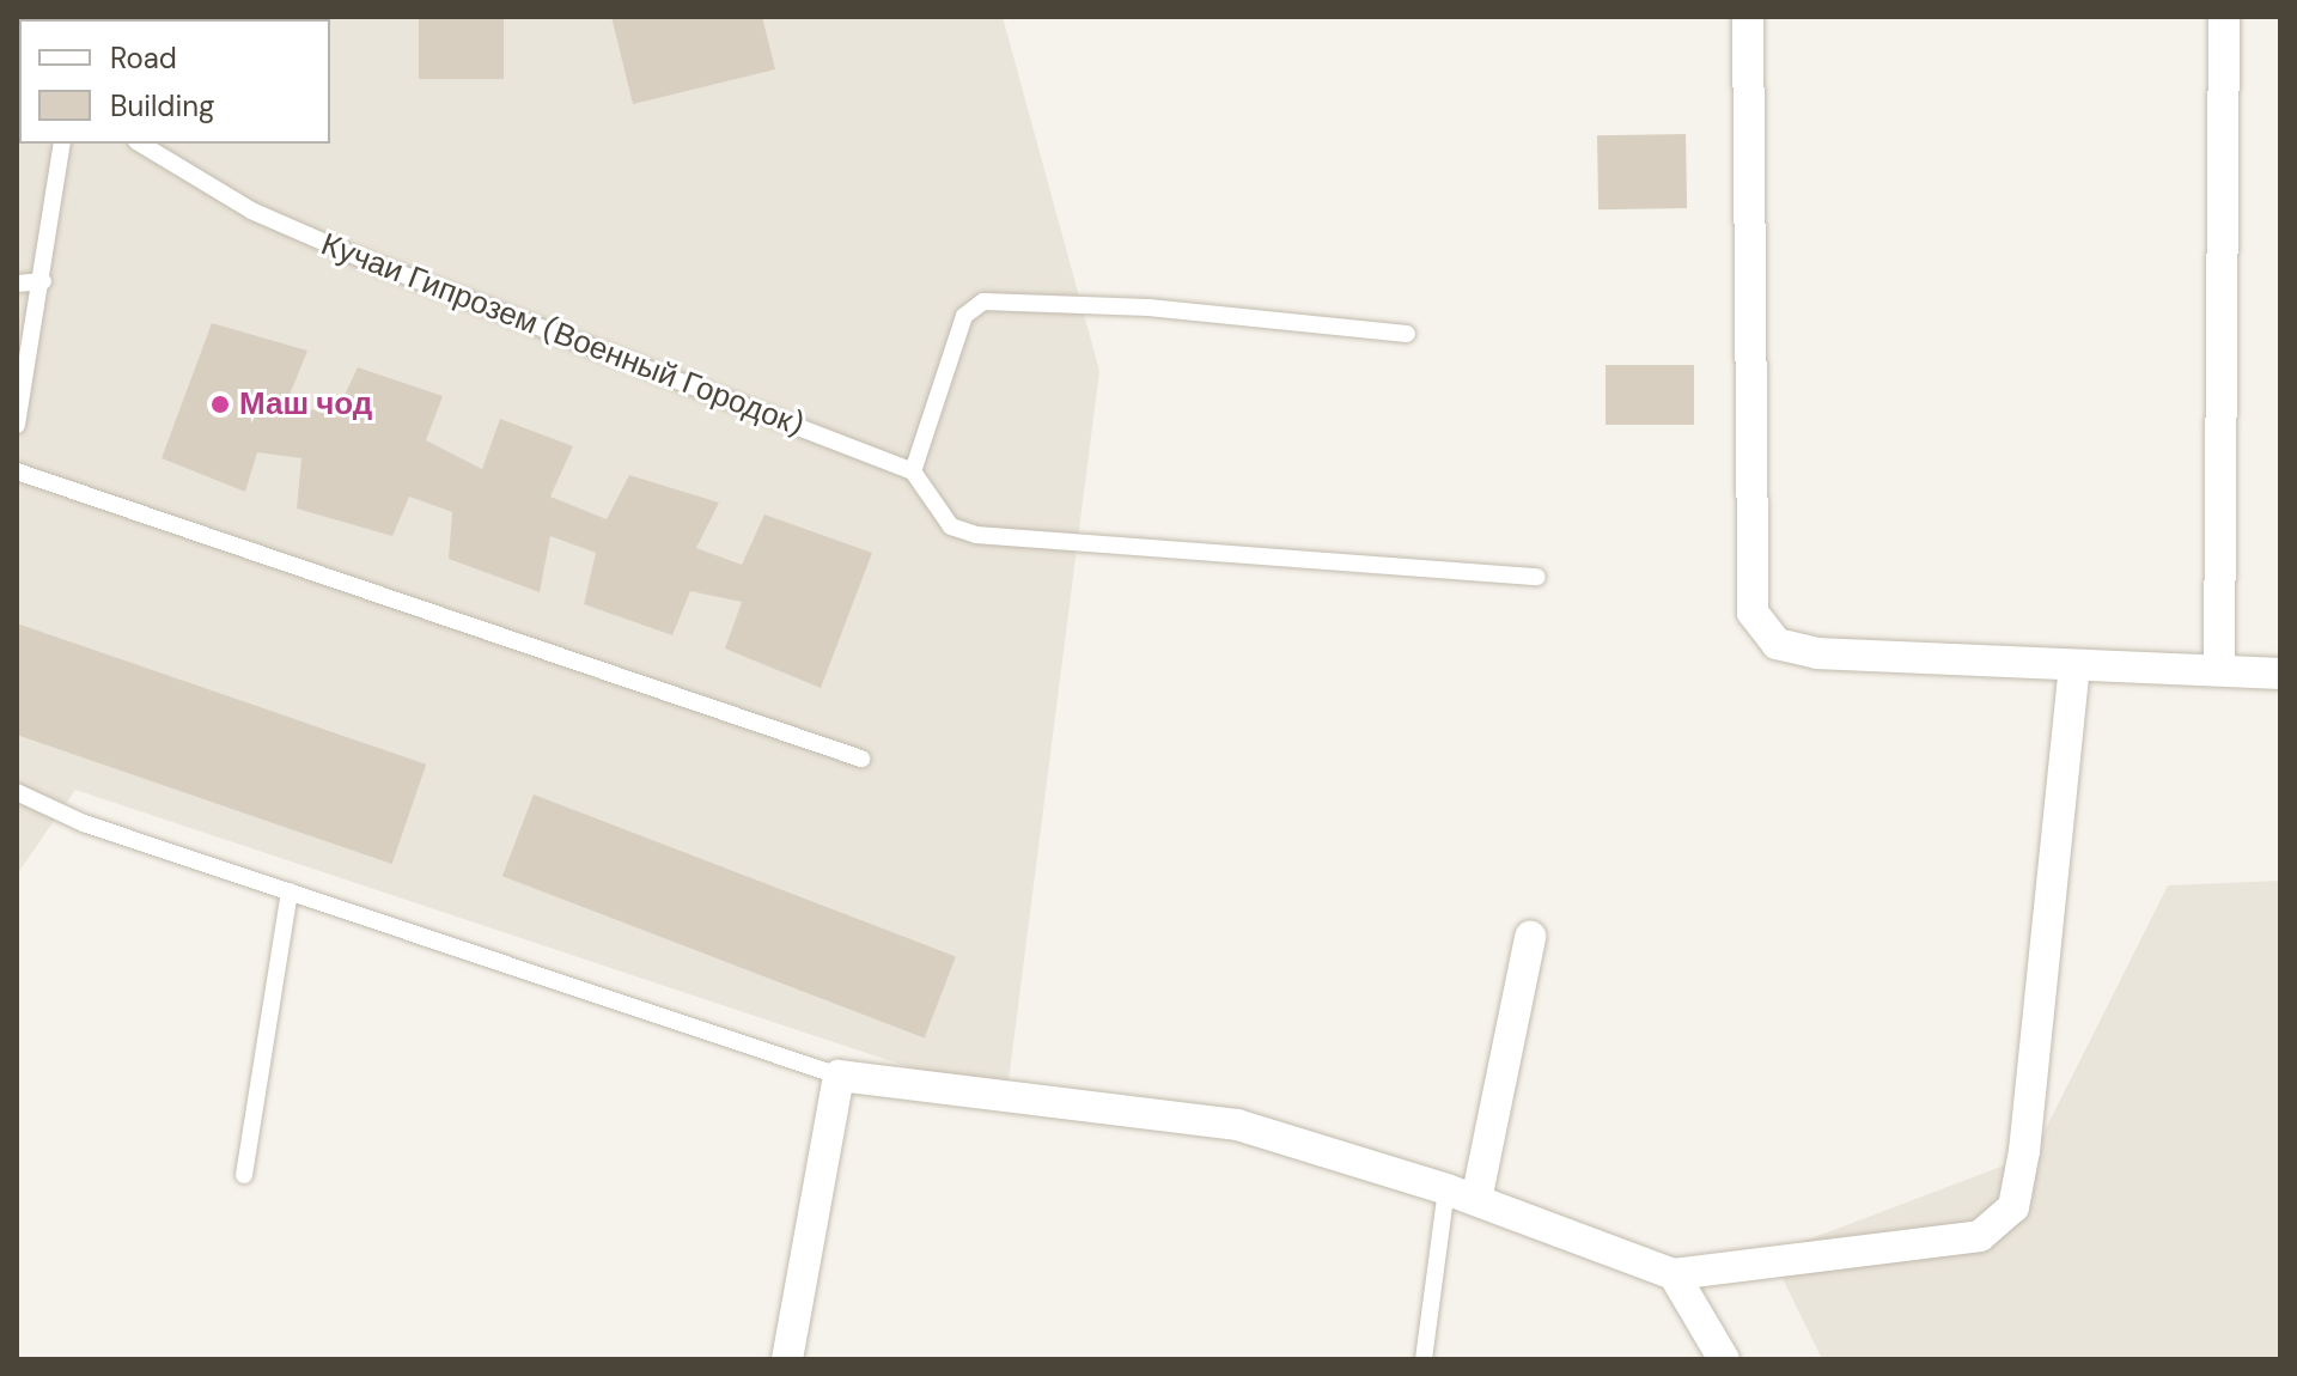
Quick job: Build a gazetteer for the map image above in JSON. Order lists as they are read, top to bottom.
{
  "streets": {
    "lane": ["Кучаи Гипрозем (Военный Городок)"]
  },
  "places": ["Маш чод"],
  "legend": ["Road", "Building"]
}
